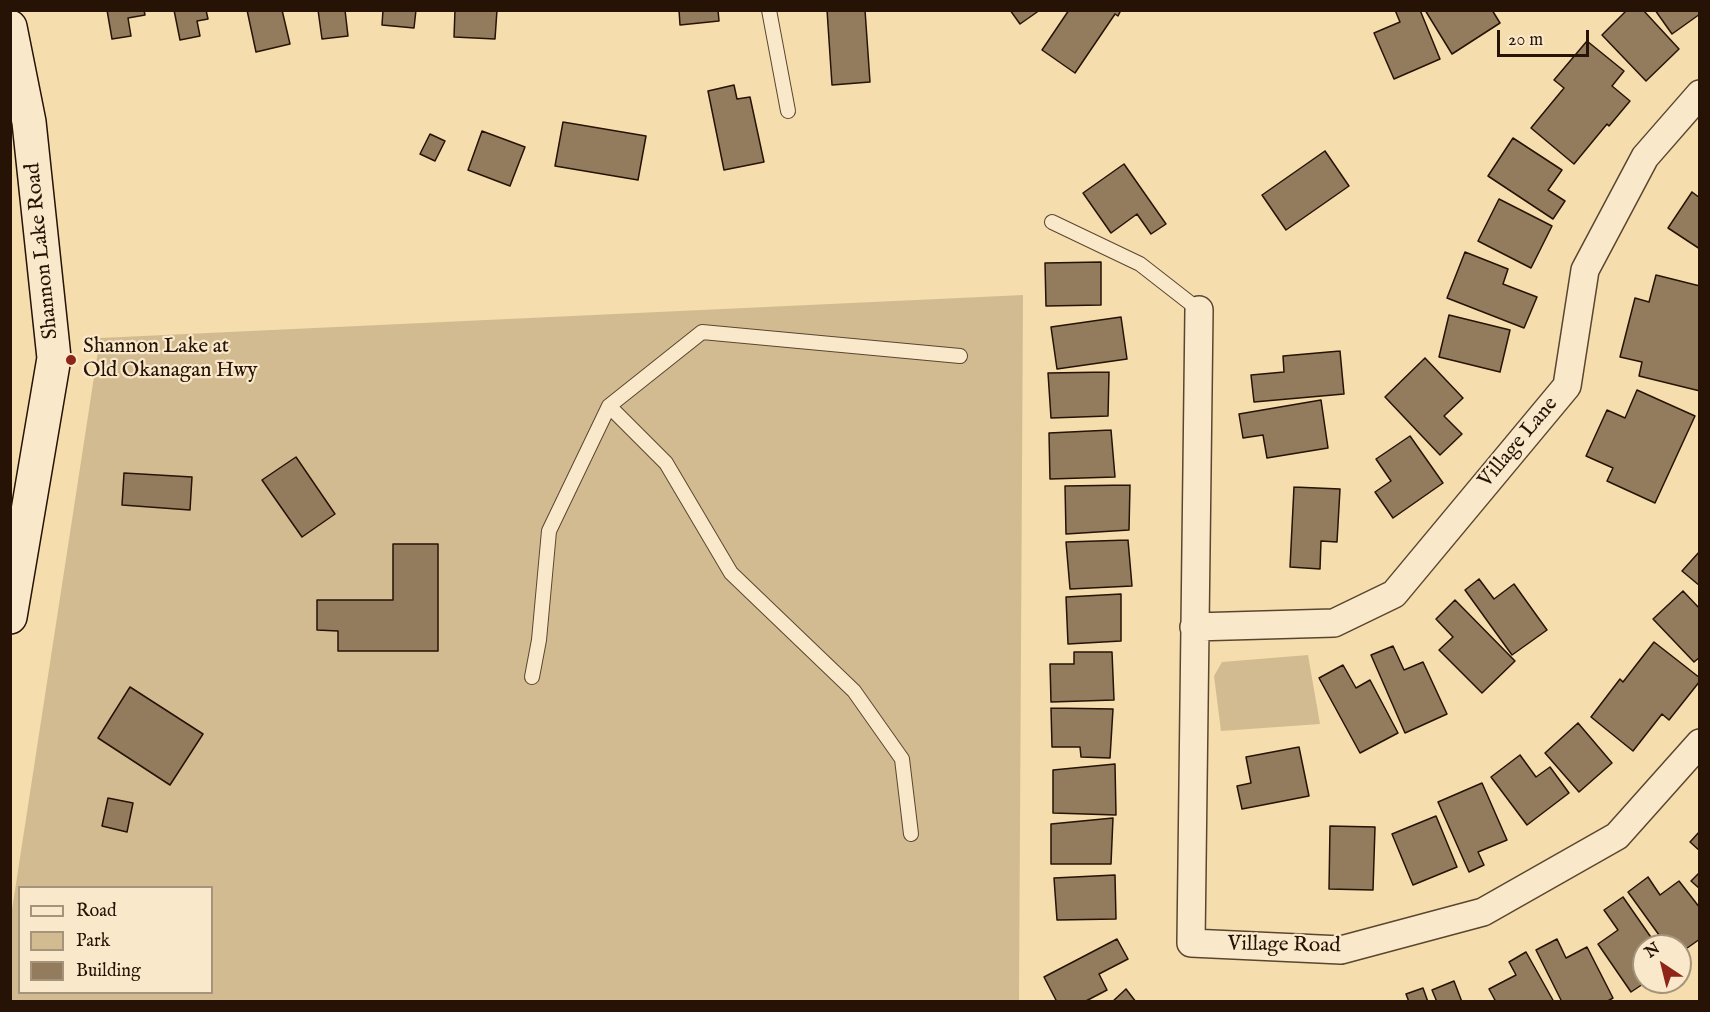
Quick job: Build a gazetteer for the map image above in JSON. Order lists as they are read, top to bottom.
{
  "streets": {
    "main road": ["Shannon Lake Road"],
    "street": ["Village Lane", "Village Road"]
  },
  "crossings": [
    ["Village Lane", "Village Road"]
  ],
  "places": ["Shannon Lake at Old Okanagan Hwy"],
  "legend": ["Road", "Park", "Building"],
  "scale_bar": "20 m",
  "north": "top left"
}
